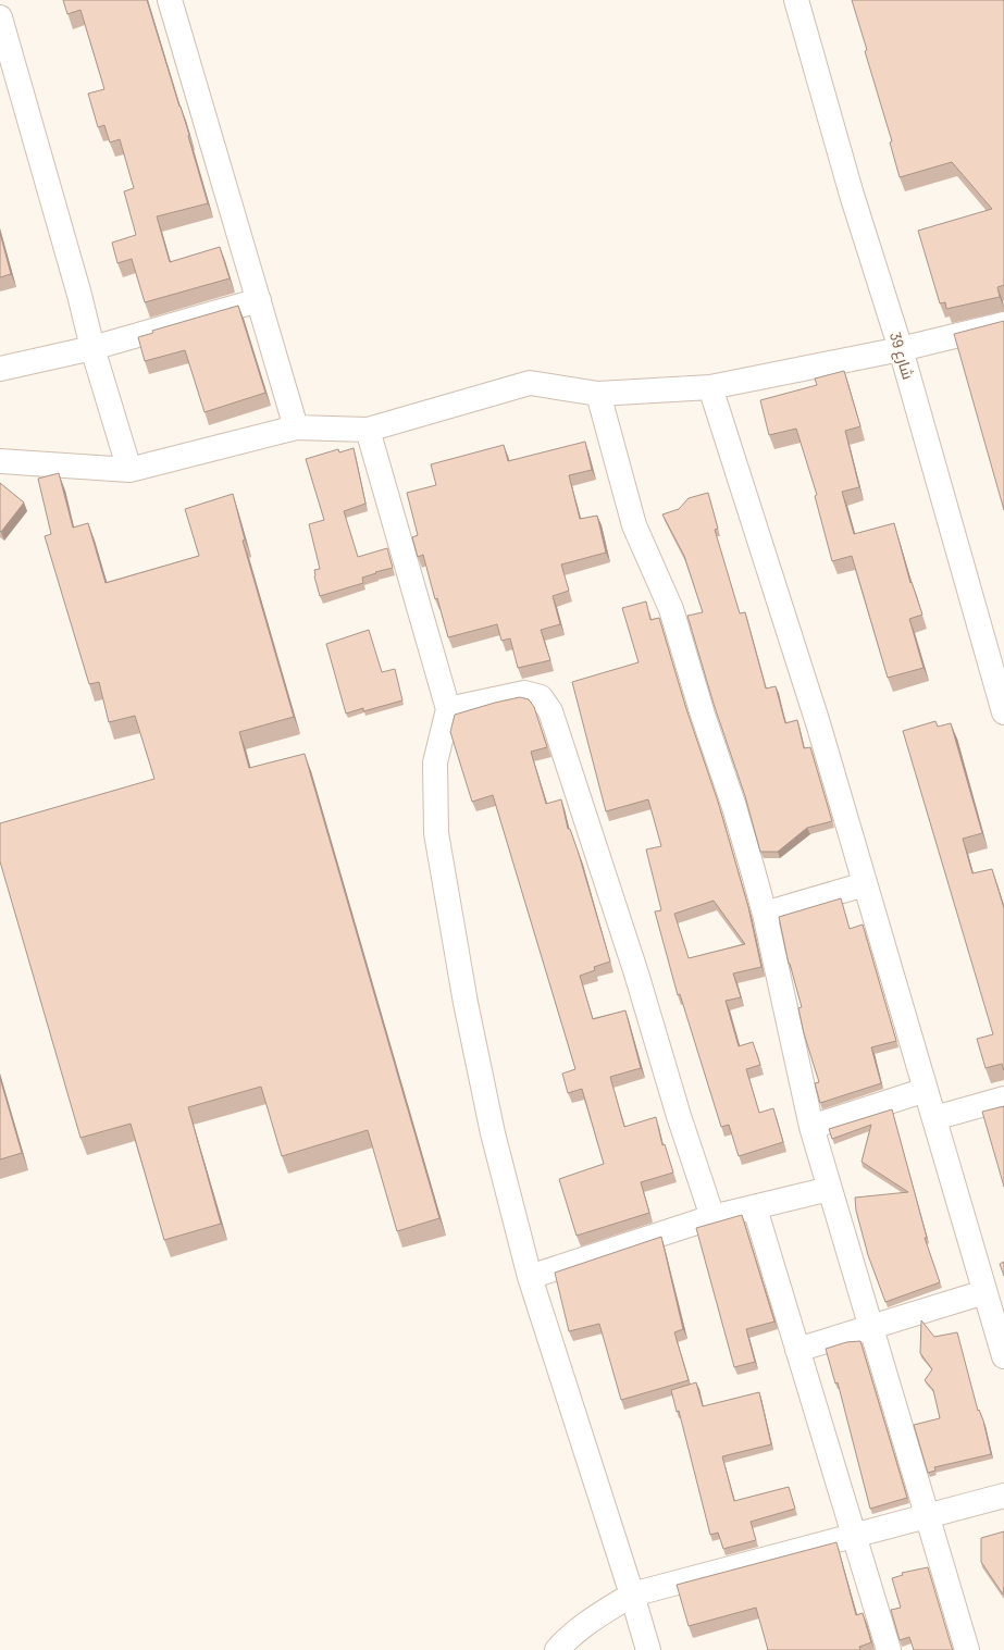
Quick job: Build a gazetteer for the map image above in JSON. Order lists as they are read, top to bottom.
{
  "streets": {
    "street": ["شارع 39"]
  }
}
